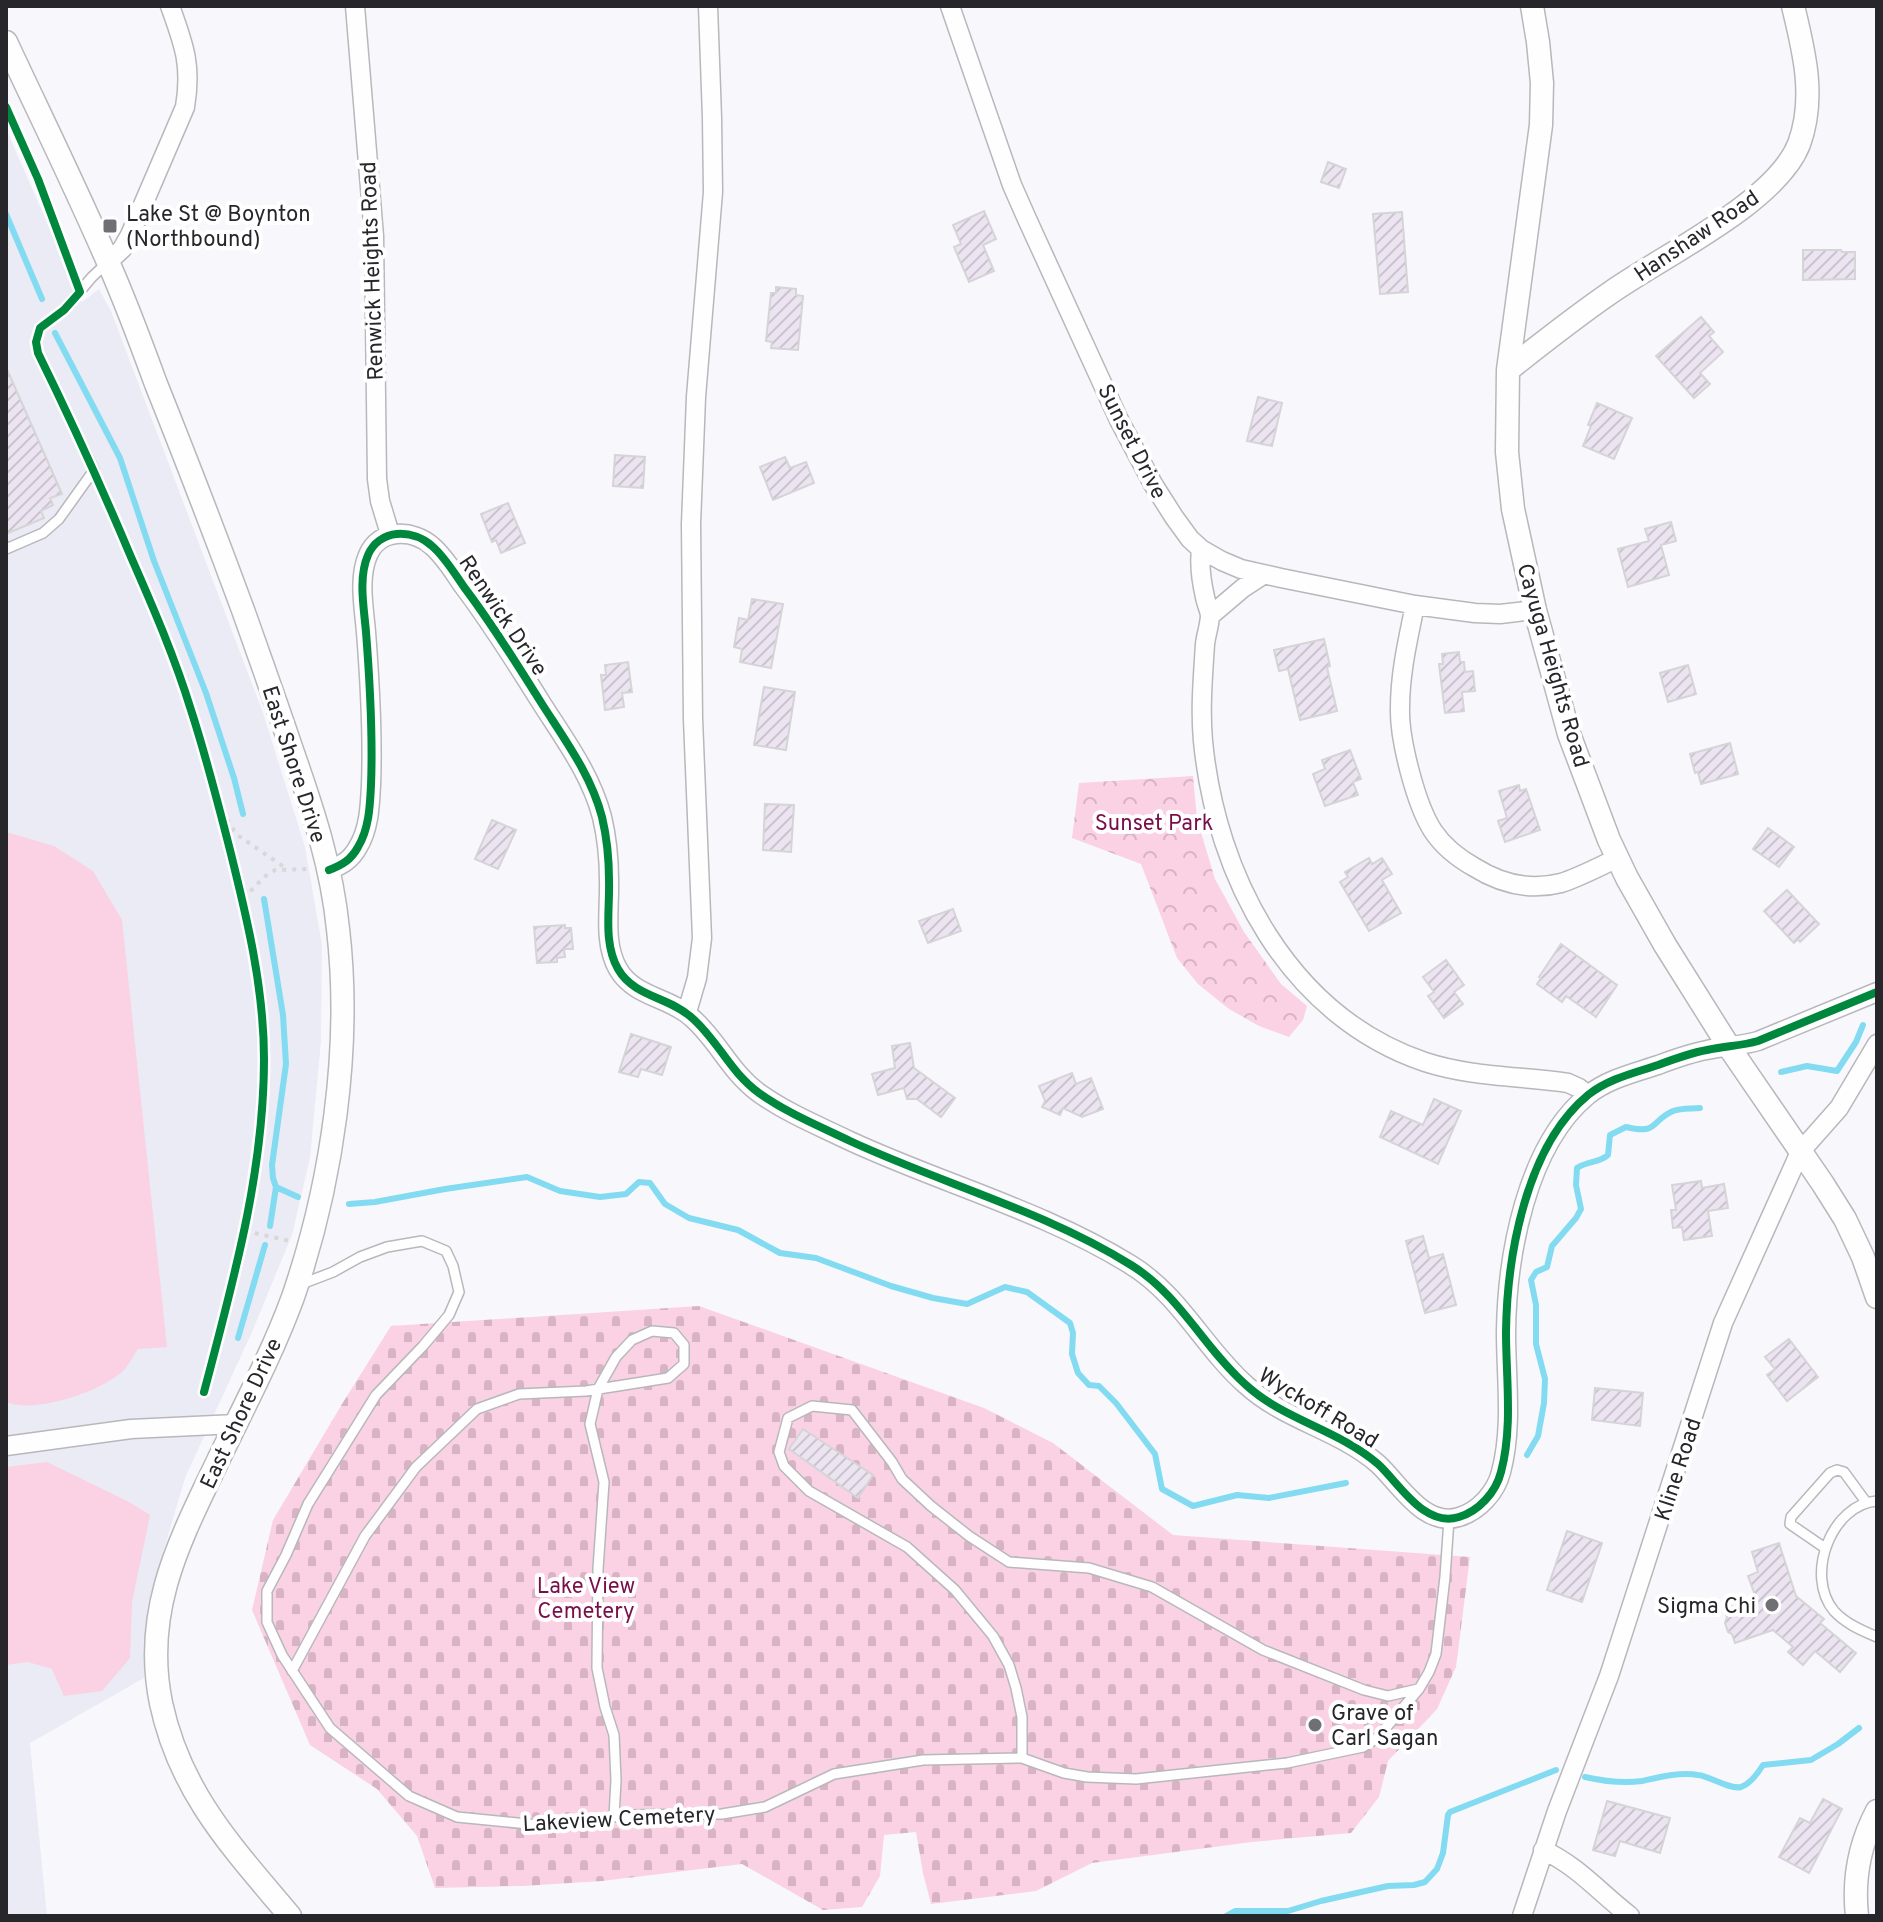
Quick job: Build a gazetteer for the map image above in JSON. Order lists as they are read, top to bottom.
{
  "streets": {
    "street": [
      "Hanshaw Road",
      "Renwick Heights Road",
      "Sunset Drive",
      "Renwick Drive",
      "Cayuga Heights Road",
      "East Shore Drive",
      "Wyckoff Road",
      "Kline Road"
    ],
    "lane": ["Lakeview Cemetery"]
  },
  "crossings": [
    ["Hanshaw Road", "Cayuga Heights Road"],
    ["Renwick Heights Road", "Renwick Drive"],
    ["Sunset Drive", "Cayuga Heights Road"],
    ["Renwick Drive", "Wyckoff Road"],
    ["Cayuga Heights Road", "Kline Road"],
    ["East Shore Drive", "Lakeview Cemetery"],
    ["Wyckoff Road", "Lakeview Cemetery"]
  ],
  "parks": ["Sunset Park", "Lake View Cemetery"],
  "places": {
    "transit": ["Lake St @ Boynton (Northbound)"],
    "other": ["Sigma Chi", "Grave of Carl Sagan"]
  }
}
